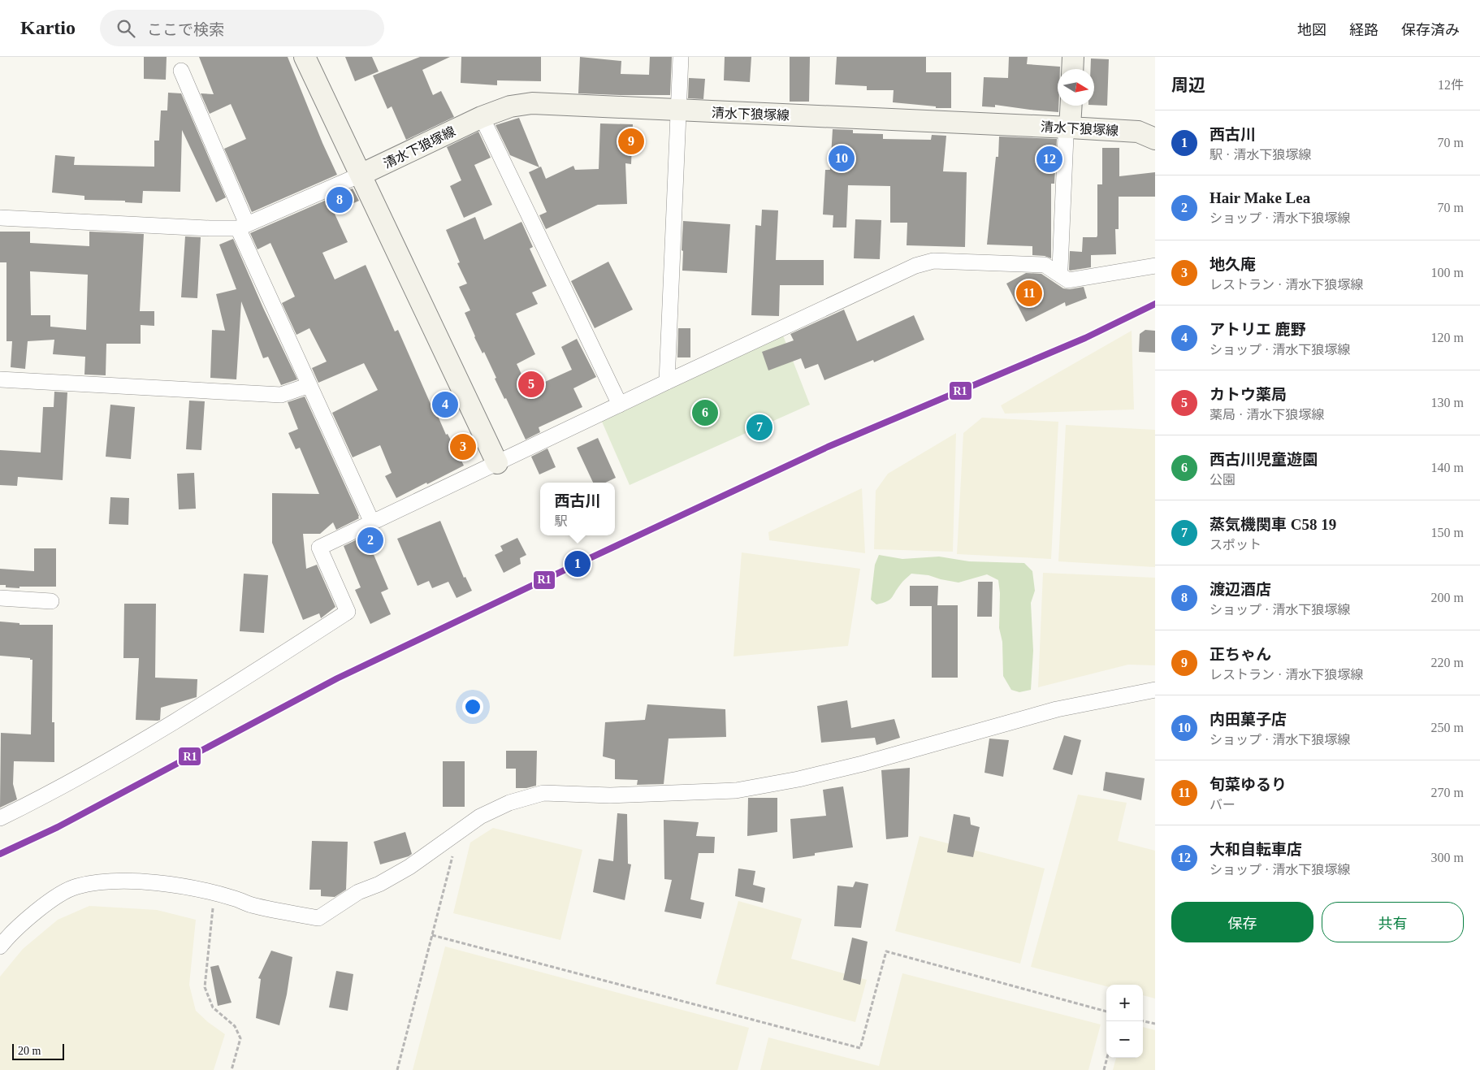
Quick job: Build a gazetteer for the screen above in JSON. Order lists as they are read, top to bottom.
{
  "streets": {
    "main road": ["清水下狼塚線"]
  },
  "lines": ["transit line R1"],
  "scale_bar": "20 m",
  "north": "right",
  "page": {
    "header": "Kartio",
    "search": "ここで検索",
    "nav": ["地図", "経路", "保存済み"],
    "heading": ["周辺", "12件"],
    "list": [
      {
        "mark": "1",
        "name": "西古川",
        "note": "駅 · 清水下狼塚線",
        "value": "70 m"
      },
      {
        "mark": "2",
        "name": "Hair Make Lea",
        "note": "ショップ · 清水下狼塚線",
        "value": "70 m"
      },
      {
        "mark": "3",
        "name": "地久庵",
        "note": "レストラン · 清水下狼塚線",
        "value": "100 m"
      },
      {
        "mark": "4",
        "name": "アトリエ 鹿野",
        "note": "ショップ · 清水下狼塚線",
        "value": "120 m"
      },
      {
        "mark": "5",
        "name": "カトウ薬局",
        "note": "薬局 · 清水下狼塚線",
        "value": "130 m"
      },
      {
        "mark": "6",
        "name": "西古川児童遊園",
        "note": "公園",
        "value": "140 m"
      },
      {
        "mark": "7",
        "name": "蒸気機関車 C58 19",
        "note": "スポット",
        "value": "150 m"
      },
      {
        "mark": "8",
        "name": "渡辺酒店",
        "note": "ショップ · 清水下狼塚線",
        "value": "200 m"
      },
      {
        "mark": "9",
        "name": "正ちゃん",
        "note": "レストラン · 清水下狼塚線",
        "value": "220 m"
      },
      {
        "mark": "10",
        "name": "内田菓子店",
        "note": "ショップ · 清水下狼塚線",
        "value": "250 m"
      },
      {
        "mark": "11",
        "name": "旬菜ゆるり",
        "note": "バー",
        "value": "270 m"
      },
      {
        "mark": "12",
        "name": "大和自転車店",
        "note": "ショップ · 清水下狼塚線",
        "value": "300 m"
      }
    ],
    "pins": [
      "9",
      "10",
      "12",
      "8",
      "11",
      "5",
      "4",
      "6",
      "7",
      "3",
      "2",
      "1"
    ],
    "popup": ["西古川", "駅"],
    "buttons": ["保存", "共有"],
    "map_buttons": ["+", "−"],
    "scale": "20 m"
  }
}
